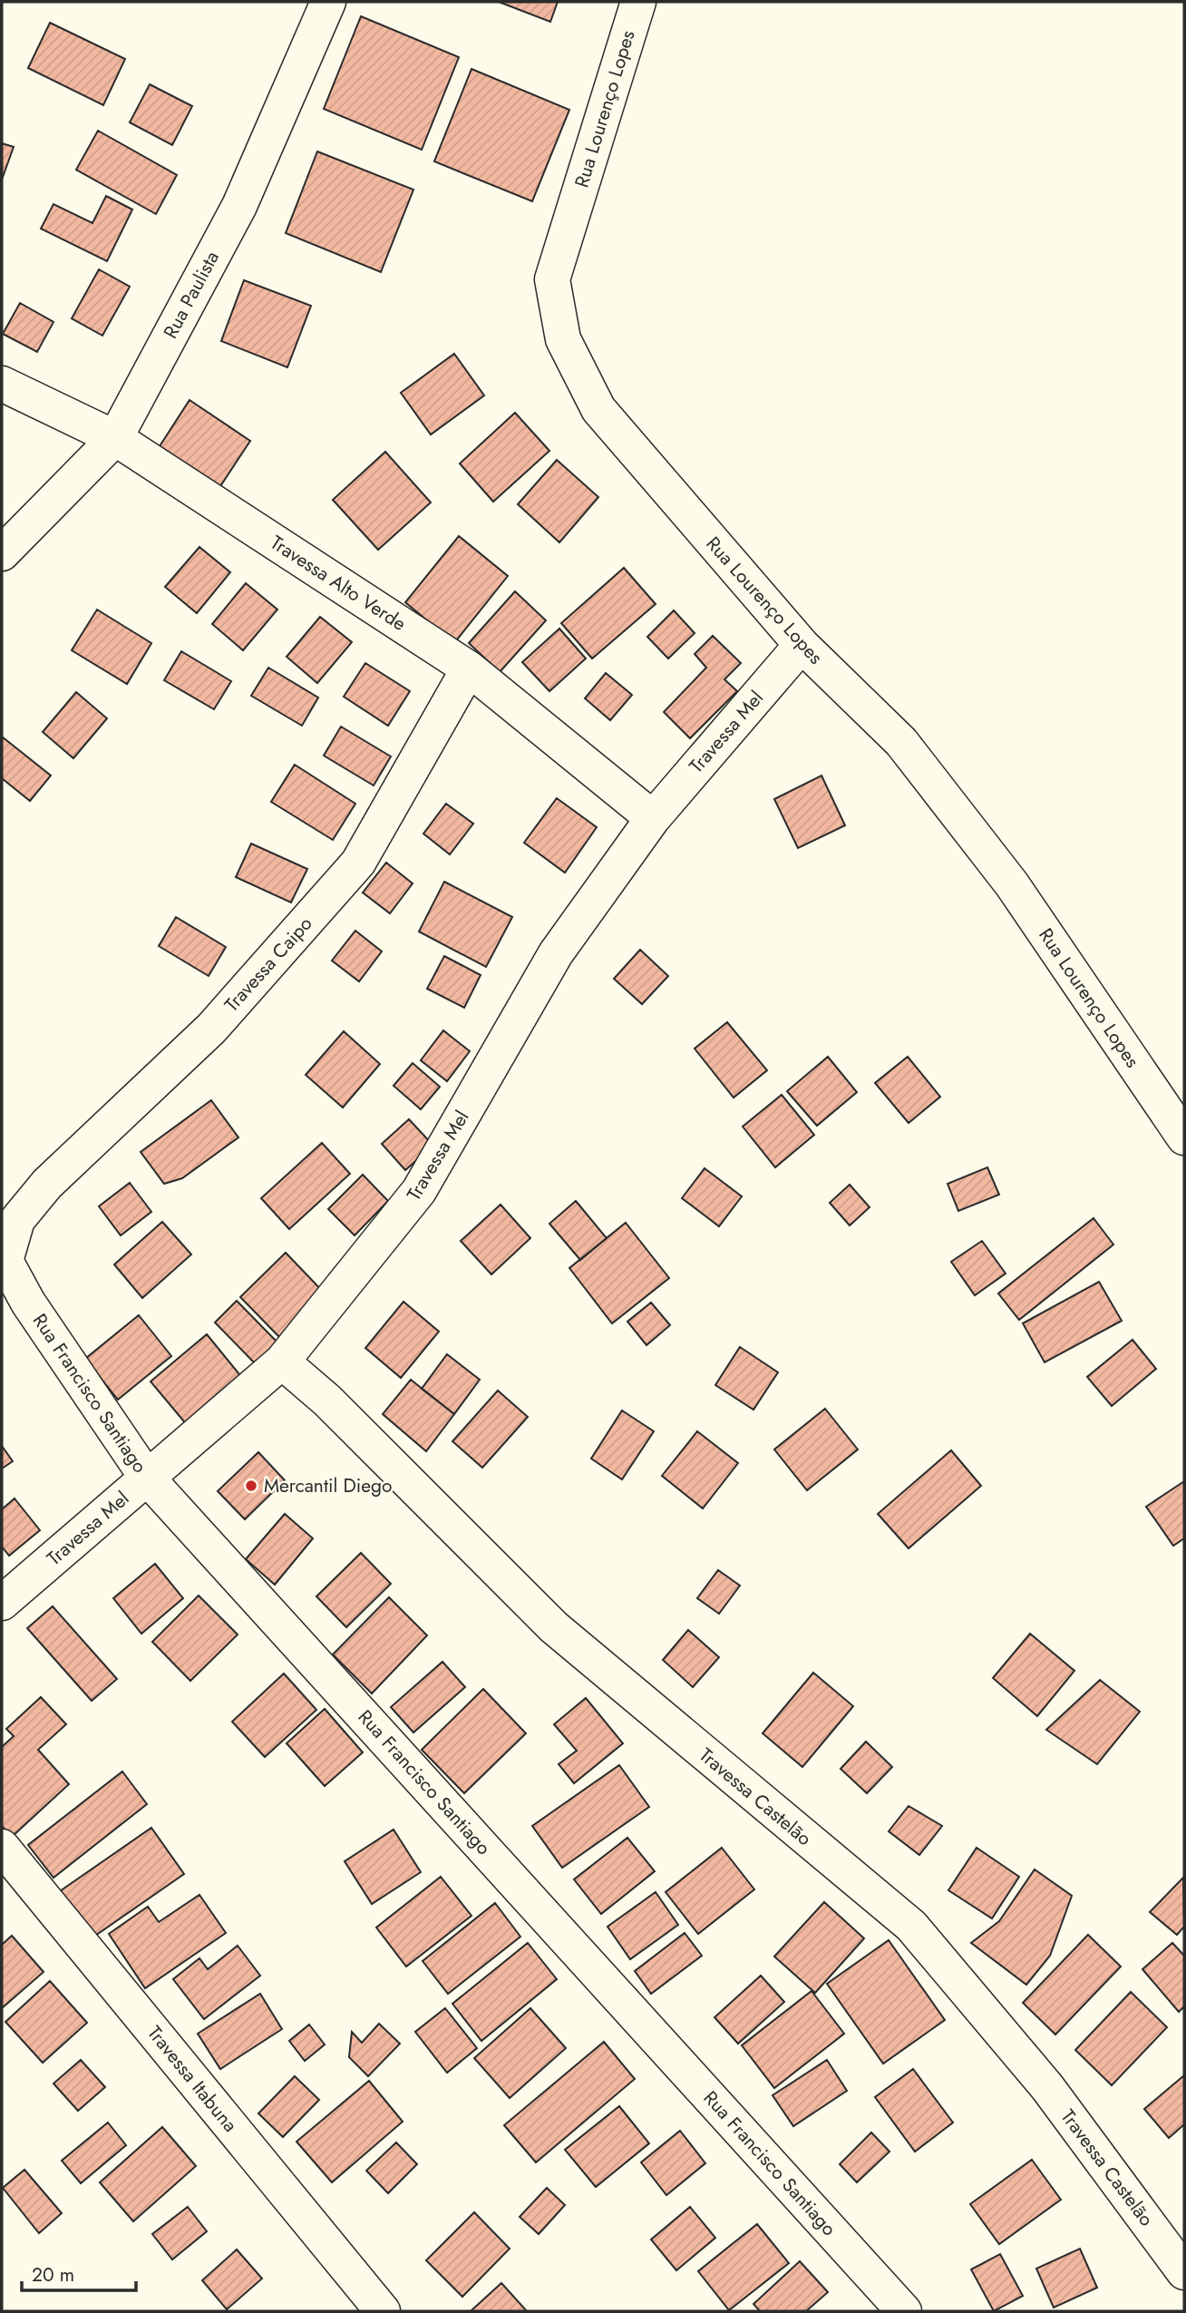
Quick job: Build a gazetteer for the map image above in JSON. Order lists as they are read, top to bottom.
{
  "streets": {
    "street": [
      "Rua Lourenço Lopes",
      "Rua Paulista",
      "Travessa Alto Verde",
      "Travessa Mel",
      "Travessa Caipo",
      "Rua Francisco Santiago",
      "Travessa Castelão",
      "Travessa Itabuna"
    ]
  },
  "crossings": [
    ["Rua Lourenço Lopes", "Travessa Mel"],
    ["Rua Paulista", "Travessa Alto Verde"],
    ["Travessa Alto Verde", "Travessa Mel"],
    ["Travessa Alto Verde", "Travessa Caipo"],
    ["Travessa Mel", "Rua Francisco Santiago"],
    ["Travessa Mel", "Travessa Castelão"],
    ["Travessa Caipo", "Rua Francisco Santiago"]
  ],
  "places": ["Mercantil Diego"],
  "scale_bar": "20 m"
}
